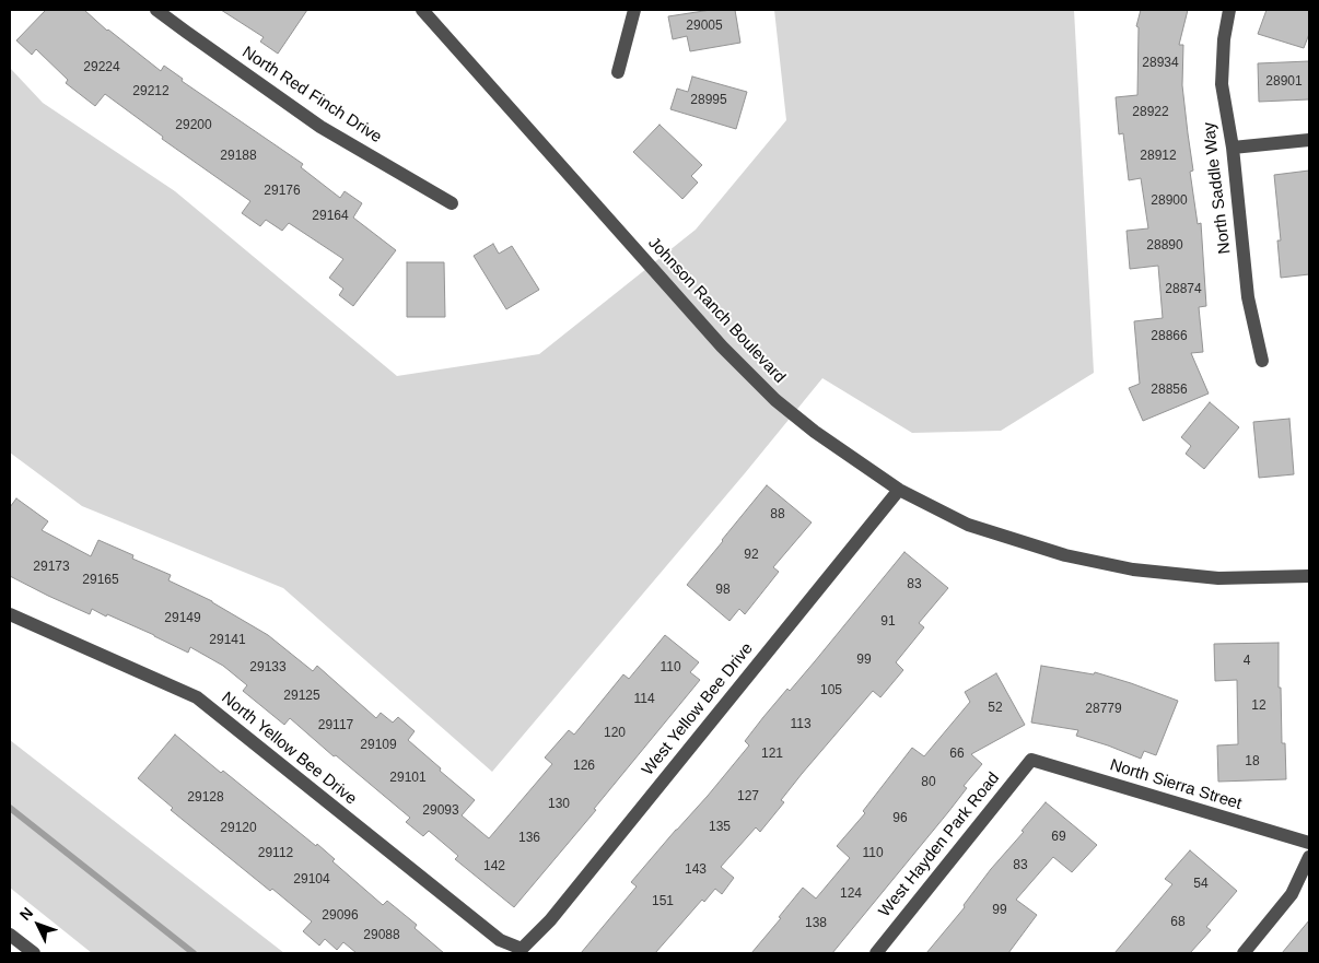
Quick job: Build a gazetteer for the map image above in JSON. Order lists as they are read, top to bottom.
{
  "streets": {
    "street": [
      "North Red Finch Drive",
      "North Saddle Way",
      "Johnson Ranch Boulevard",
      "West Yellow Bee Drive",
      "North Yellow Bee Drive",
      "North Sierra Street",
      "West Hayden Park Road"
    ]
  },
  "crossings": [
    ["Johnson Ranch Boulevard", "West Yellow Bee Drive"],
    ["West Yellow Bee Drive", "North Yellow Bee Drive"],
    ["North Sierra Street", "West Hayden Park Road"]
  ],
  "house_numbers": [
    "29005",
    "28934",
    "29224",
    "28901",
    "29212",
    "28995",
    "28922",
    "29200",
    "29188",
    "28912",
    "29176",
    "28900",
    "29164",
    "28890",
    "28874",
    "28866",
    "28856",
    "88",
    "92",
    "29173",
    "29165",
    "83",
    "98",
    "29149",
    "91",
    "29141",
    "99",
    "4",
    "29133",
    "110",
    "105",
    "29125",
    "114",
    "12",
    "52",
    "28779",
    "113",
    "29117",
    "120",
    "29109",
    "121",
    "66",
    "18",
    "126",
    "29101",
    "80",
    "127",
    "29128",
    "130",
    "29093",
    "96",
    "135",
    "29120",
    "69",
    "136",
    "29112",
    "110",
    "83",
    "142",
    "143",
    "29104",
    "54",
    "124",
    "151",
    "99",
    "29096",
    "68",
    "138",
    "29088"
  ],
  "north": "top left"
}
